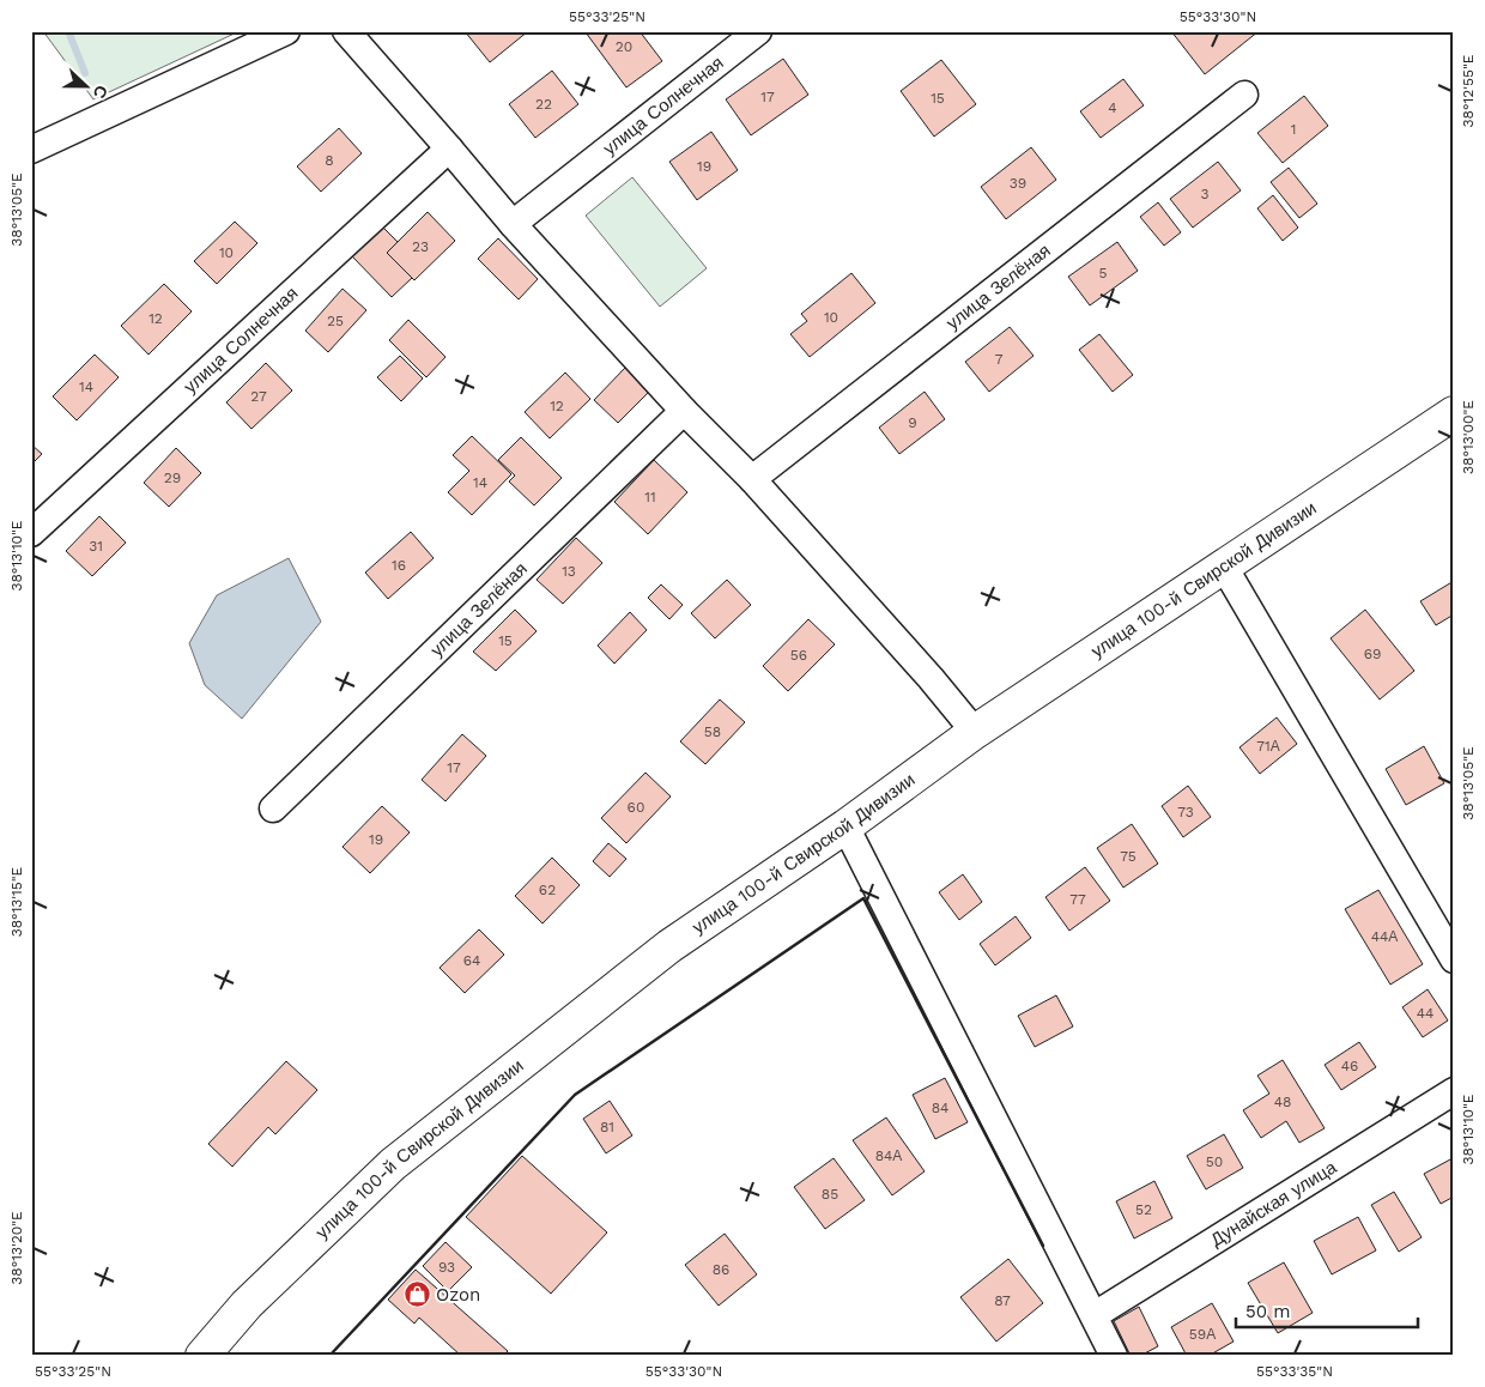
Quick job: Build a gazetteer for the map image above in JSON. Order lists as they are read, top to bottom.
{
  "streets": {
    "main road": ["улица 100-й Свирской Дивизии"],
    "street": ["улица Солнечная", "улица Зелёная", "Дунайская улица"]
  },
  "places": {
    "shop": ["Ozon"]
  },
  "house_numbers": [
    "20",
    "17",
    "15",
    "22",
    "4",
    "1",
    "8",
    "19",
    "39",
    "3",
    "23",
    "10",
    "5",
    "10",
    "12",
    "25",
    "7",
    "14",
    "27",
    "12",
    "9",
    "29",
    "14",
    "11",
    "31",
    "16",
    "13",
    "15",
    "69",
    "56",
    "58",
    "71А",
    "17",
    "60",
    "73",
    "19",
    "75",
    "62",
    "77",
    "44А",
    "64",
    "44",
    "46",
    "48",
    "84",
    "81",
    "84А",
    "50",
    "85",
    "52",
    "93",
    "86",
    "87",
    "59А"
  ],
  "scale_bar": "50 m",
  "north": "right",
  "coordinates": [
    "55°33'25\"N",
    "55°33'30\"N",
    "38°12'55\"E",
    "38°13'05\"E",
    "38°13'00\"E",
    "38°13'10\"E",
    "38°13'15\"E",
    "38°13'20\"E",
    "55°33'35\"N"
  ]
}
